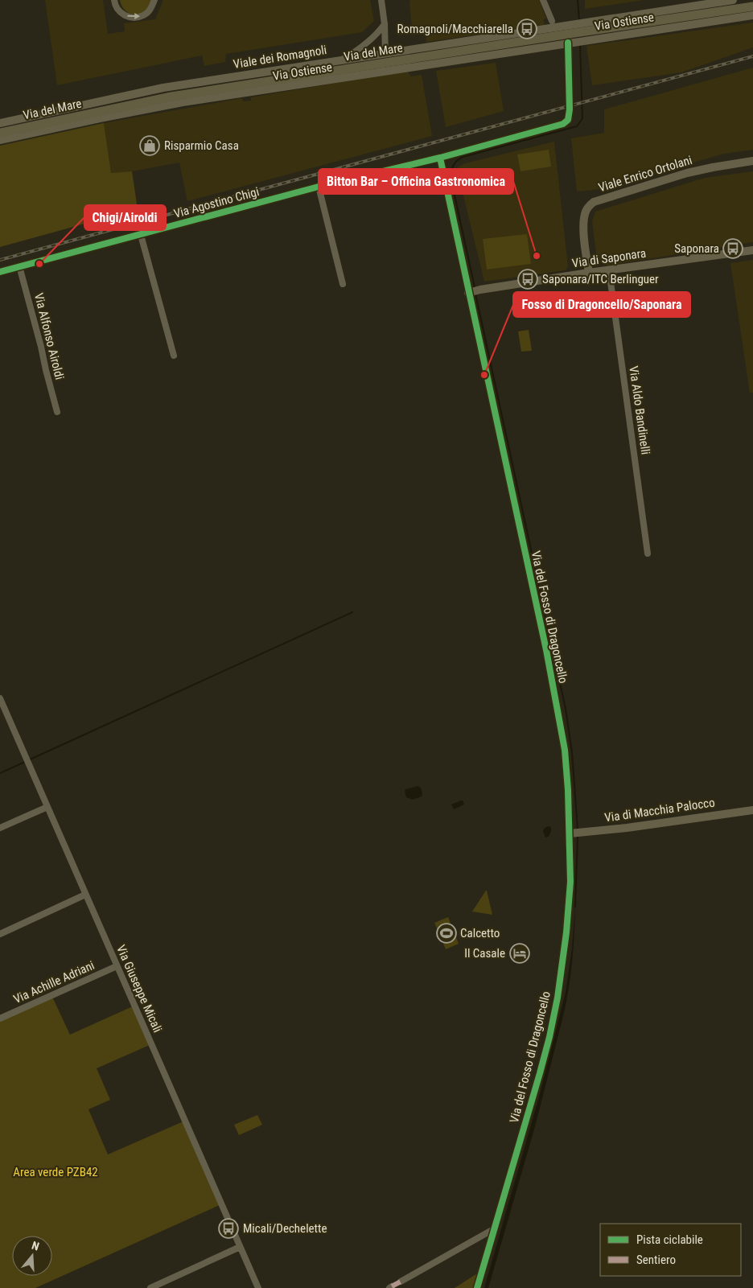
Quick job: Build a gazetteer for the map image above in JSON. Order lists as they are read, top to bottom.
{
  "streets": {
    "main road": ["Via del Mare"],
    "street": [
      "Via Ostiense",
      "Viale dei Romagnoli",
      "Viale Enrico Ortolani",
      "Via Agostino Chigi",
      "Via di Saponara",
      "Via Alfonso Airoldi",
      "Via Aldo Bandinelli",
      "Via del Fosso di Dragoncello",
      "Via di Macchia Palocco",
      "Via Achille Adriani",
      "Via Giuseppe Micali"
    ]
  },
  "crossings": [
    ["Via Ostiense", "Via del Mare"],
    ["Via del Mare", "Viale dei Romagnoli"],
    ["Viale Enrico Ortolani", "Via di Saponara"],
    ["Via Agostino Chigi", "Via Alfonso Airoldi"],
    ["Via Agostino Chigi", "Via del Fosso di Dragoncello"],
    ["Via di Saponara", "Via Aldo Bandinelli"],
    ["Via di Saponara", "Via del Fosso di Dragoncello"],
    ["Via del Fosso di Dragoncello", "Via di Macchia Palocco"],
    ["Via Achille Adriani", "Via Giuseppe Micali"]
  ],
  "parks": ["Area verde PZB42"],
  "places": {
    "bus stop": [
      "Romagnoli/Macchiarella",
      "Saponara",
      "Saponara/ITC Berlinguer",
      "Micali/Dechelette"
    ],
    "shop": ["Risparmio Casa"],
    "other": ["Bitton Bar – Officina Gastronomica", "Chigi/Airoldi", "Fosso di Dragoncello/Saponara"],
    "sports": ["Calcetto"],
    "hotel": ["Il Casale"]
  },
  "legend": ["Pista ciclabile", "Sentiero"],
  "north": "top"
}
